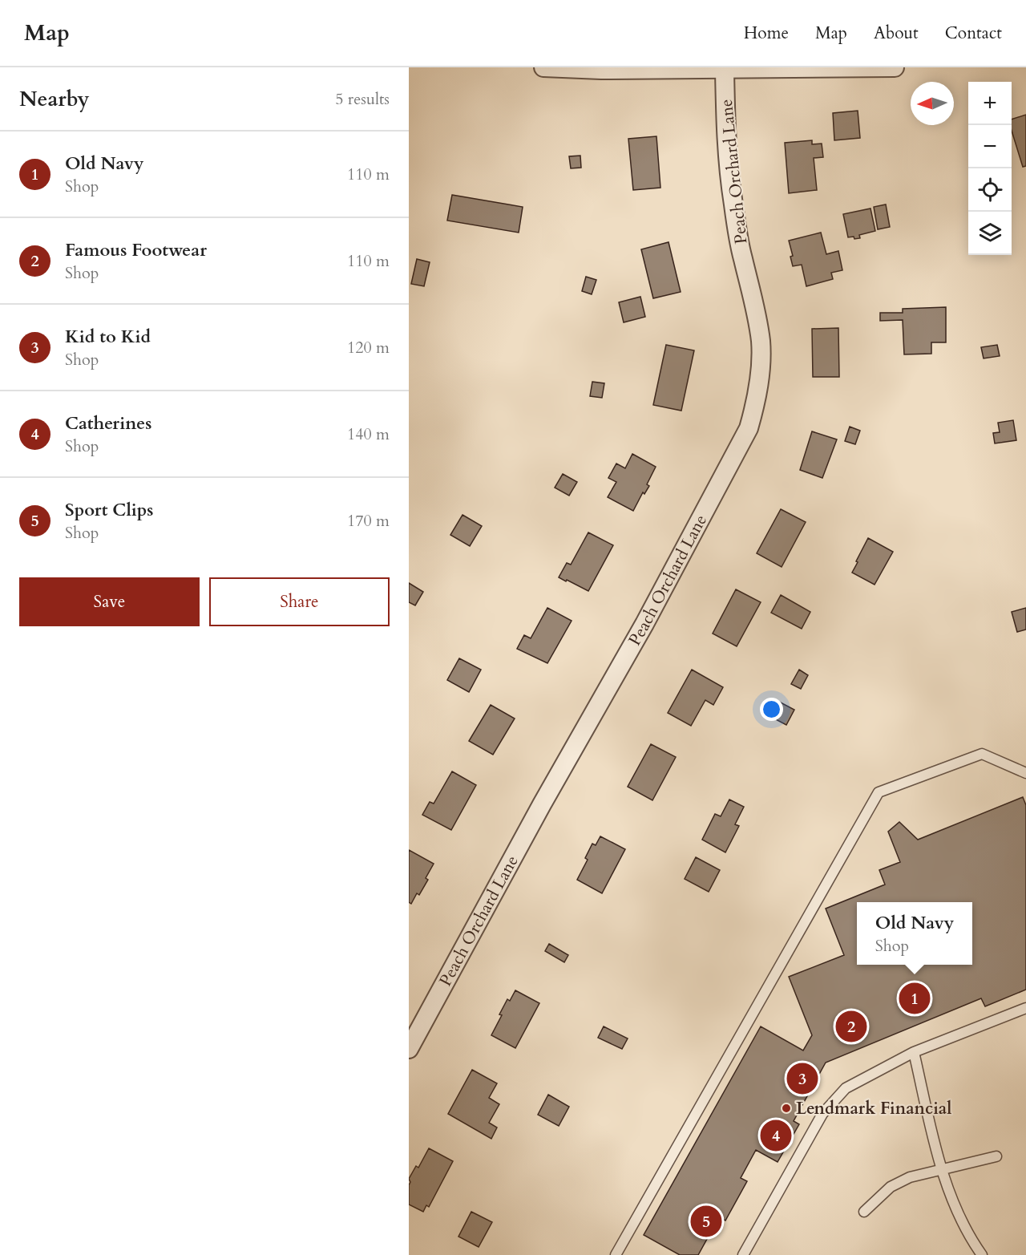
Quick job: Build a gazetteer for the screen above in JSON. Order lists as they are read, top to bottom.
{
  "streets": {
    "street": ["Peach Orchard Lane"]
  },
  "places": ["Lendmark Financial"],
  "north": "left",
  "page": {
    "header": "Map",
    "nav": [
      "Home",
      "Map",
      "About",
      "Contact"
    ],
    "heading": ["Nearby", "5 results"],
    "map_buttons": ["+", "−"],
    "list": [
      {
        "mark": "1",
        "name": "Old Navy",
        "note": "Shop",
        "value": "110 m"
      },
      {
        "mark": "2",
        "name": "Famous Footwear",
        "note": "Shop",
        "value": "110 m"
      },
      {
        "mark": "3",
        "name": "Kid to Kid",
        "note": "Shop",
        "value": "120 m"
      },
      {
        "mark": "4",
        "name": "Catherines",
        "note": "Shop",
        "value": "140 m"
      },
      {
        "mark": "5",
        "name": "Sport Clips",
        "note": "Shop",
        "value": "170 m"
      }
    ],
    "buttons": ["Save", "Share"],
    "popup": ["Old Navy", "Shop"],
    "pins": [
      "1",
      "2",
      "3",
      "4",
      "5"
    ]
  }
}
